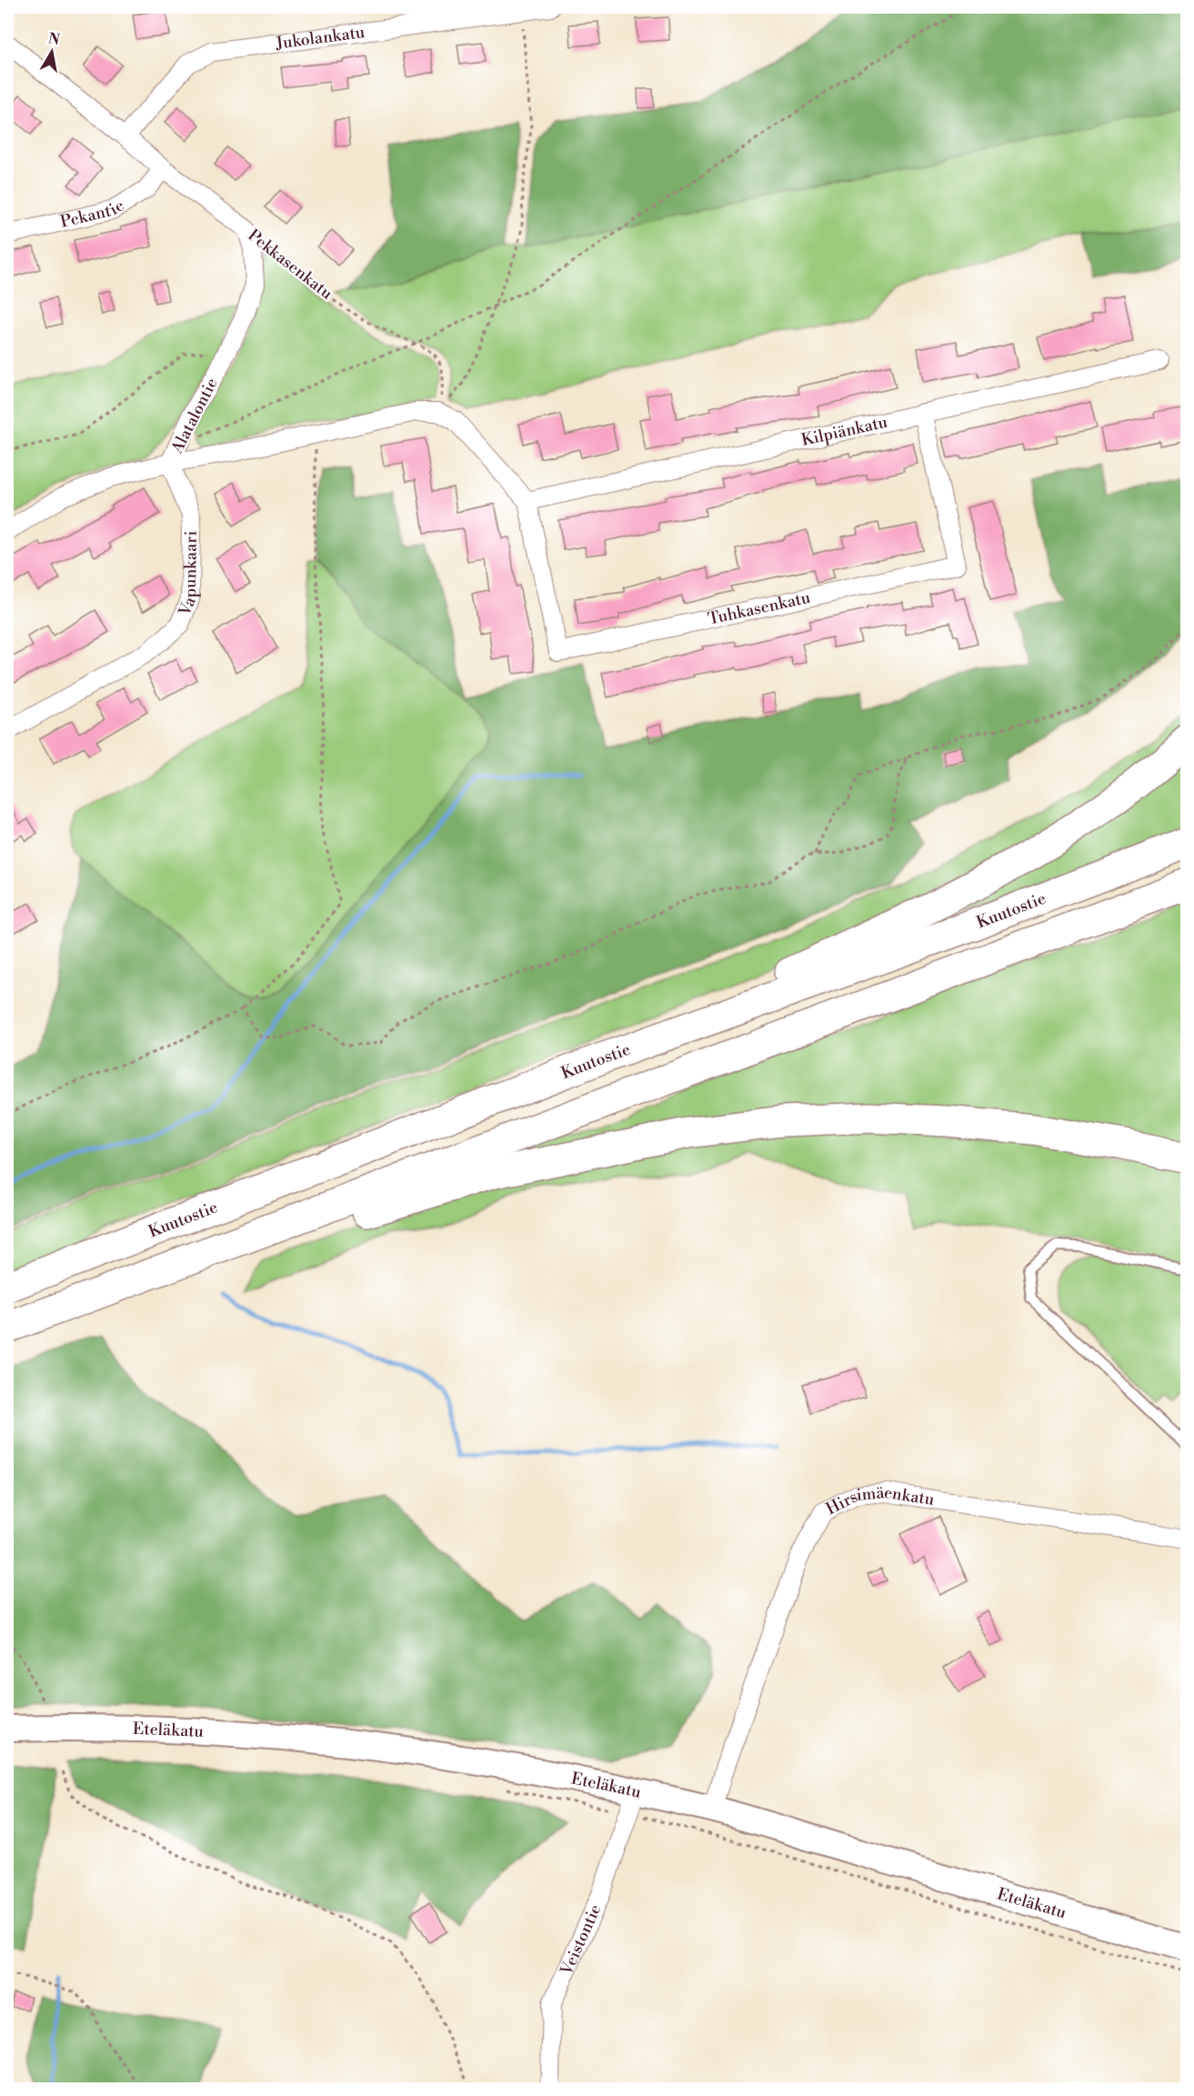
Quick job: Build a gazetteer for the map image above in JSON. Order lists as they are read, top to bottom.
{
  "streets": {
    "highway": ["Kuutostie"],
    "main road": ["Eteläkatu"],
    "street": [
      "Jukolankatu",
      "Pekantie",
      "Pekkasenkatu",
      "Alatalontie",
      "Kilpiänkatu",
      "Vapunkaari",
      "Tuhkasenkatu",
      "Hirsimäenkatu",
      "Veistontie"
    ]
  },
  "crossings": [
    ["Jukolankatu", "Pekkasenkatu"],
    ["Pekantie", "Pekkasenkatu"],
    ["Pekkasenkatu", "Alatalontie"],
    ["Alatalontie", "Vapunkaari"],
    ["Kilpiänkatu", "Tuhkasenkatu"],
    ["Hirsimäenkatu", "Eteläkatu"],
    ["Eteläkatu", "Veistontie"]
  ],
  "north": "top"
}
